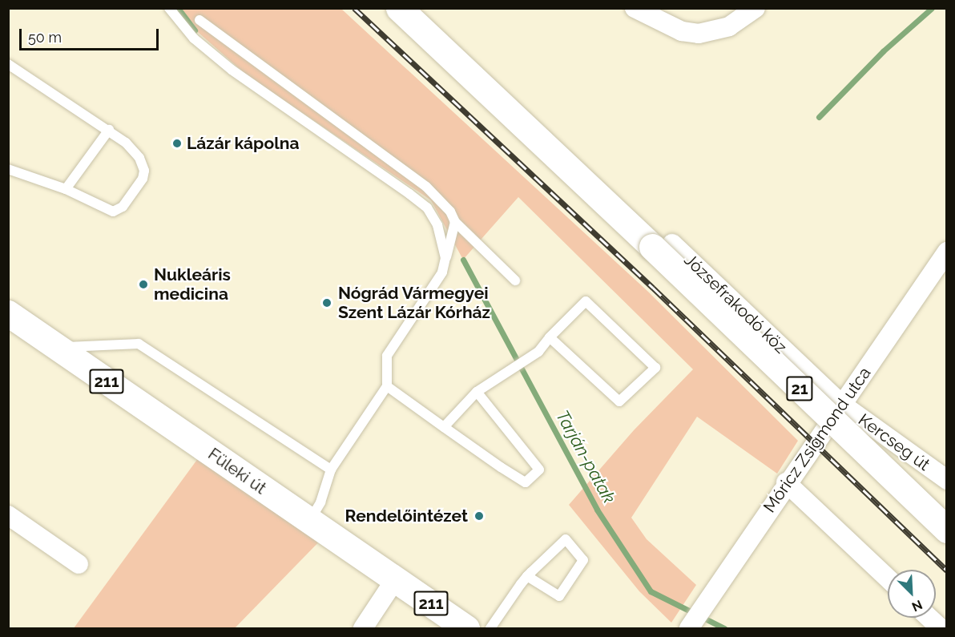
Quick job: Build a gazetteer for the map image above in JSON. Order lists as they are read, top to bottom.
{
  "streets": {
    "main road": ["211", "21", "Füleki út"],
    "street": ["Józsefrakodó köz", "Móricz Zsigmond utca", "Kercseg út"]
  },
  "crossings": [
    ["Józsefrakodó köz", "21"],
    ["Józsefrakodó köz", "Móricz Zsigmond utca"],
    ["Józsefrakodó köz", "Kercseg út"],
    ["Móricz Zsigmond utca", "Kercseg út"]
  ],
  "water": ["Tarján-patak"],
  "places": [
    "Lázár kápolna",
    "Nukleáris medicina",
    "Nógrád Vármegyei Szent Lázár Kórház",
    "Rendelőintézet"
  ],
  "scale_bar": "50 m",
  "north": "bottom right"
}
